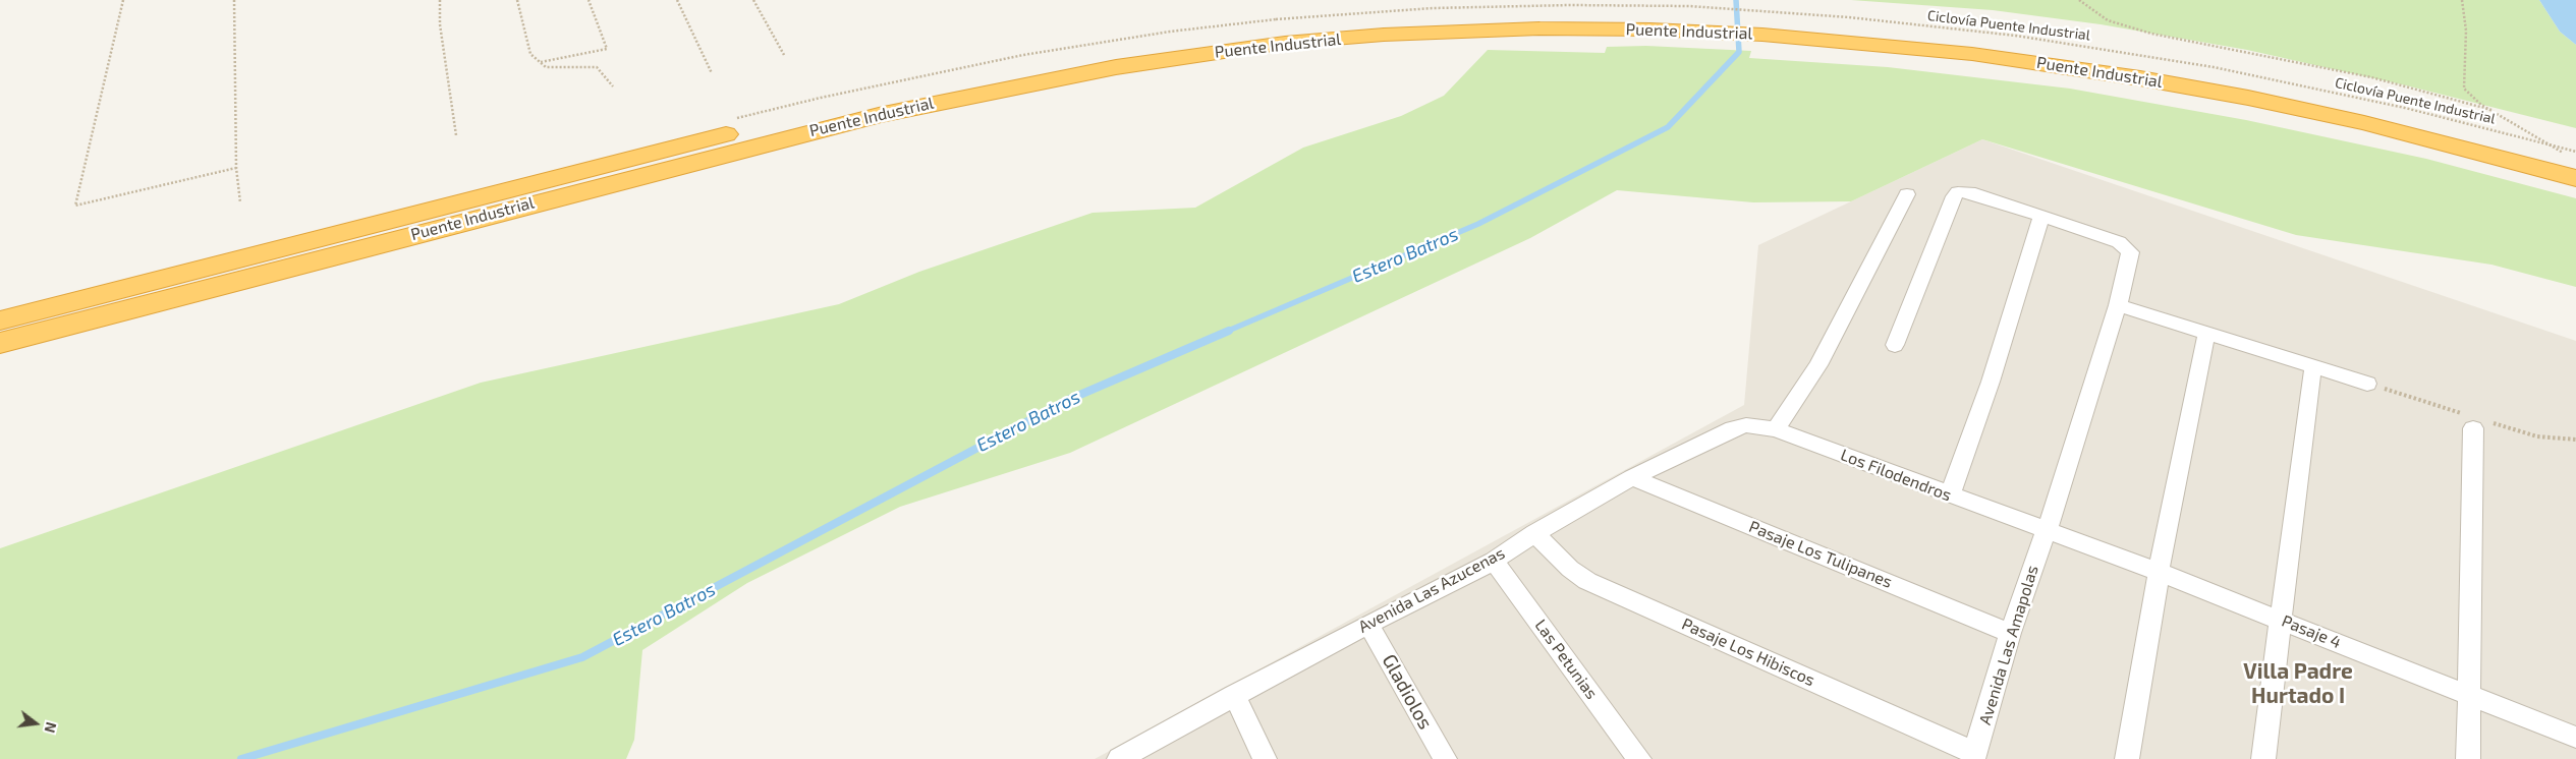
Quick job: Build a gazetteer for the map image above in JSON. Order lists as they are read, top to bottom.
{
  "streets": {
    "highway": ["Puente Industrial"],
    "street": [
      "Los Filodendros",
      "Pasaje Los Tulipanes",
      "Avenida Las Azucenas",
      "Pasaje 4",
      "Avenida Las Amapolas",
      "Pasaje Los Hibiscos",
      "Las Petunias",
      "Gladiolos"
    ],
    "path": ["Ciclovía Puente Industrial"]
  },
  "crossings": [
    ["Ciclovía Puente Industrial", "Puente Industrial"],
    ["Los Filodendros", "Avenida Las Azucenas"],
    ["Los Filodendros", "Pasaje 4"],
    ["Los Filodendros", "Avenida Las Amapolas"],
    ["Pasaje Los Tulipanes", "Avenida Las Azucenas"],
    ["Pasaje Los Tulipanes", "Avenida Las Amapolas"],
    ["Avenida Las Azucenas", "Pasaje Los Hibiscos"],
    ["Avenida Las Azucenas", "Las Petunias"],
    ["Avenida Las Azucenas", "Gladiolos"],
    ["Pasaje 4", "Avenida Las Amapolas"],
    ["Avenida Las Amapolas", "Pasaje Los Hibiscos"]
  ],
  "districts": ["Villa Padre Hurtado I"],
  "water": ["Estero Batros"],
  "north": "right"
}
